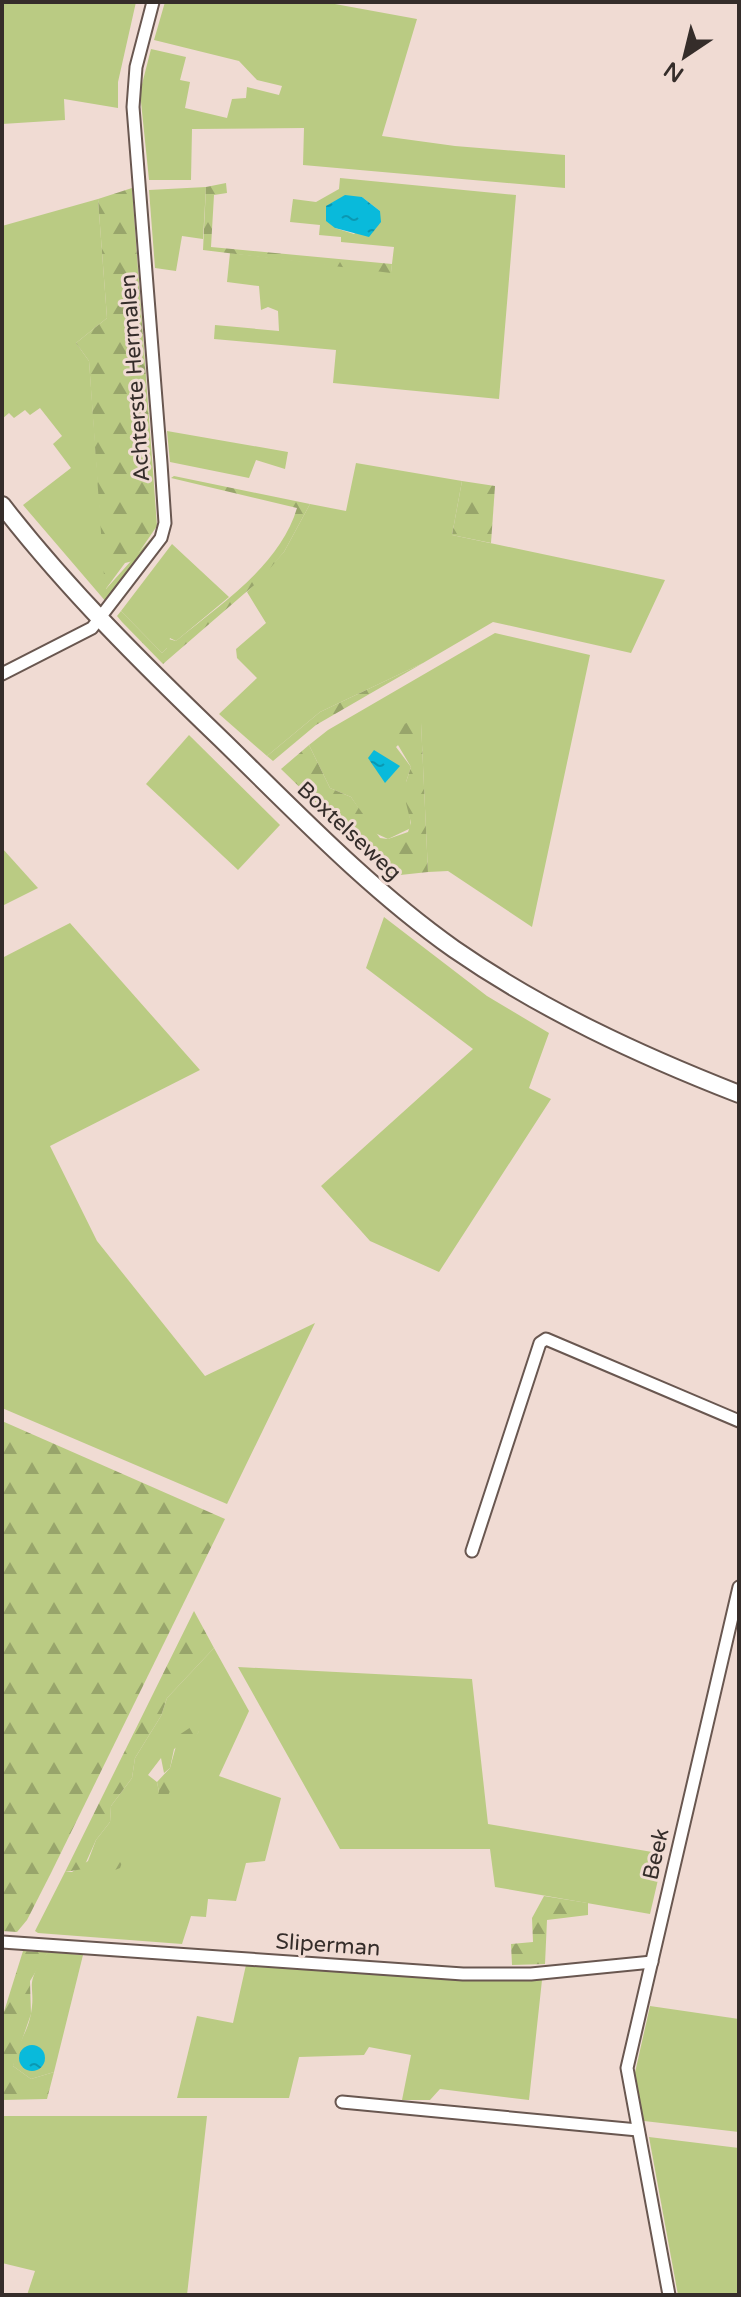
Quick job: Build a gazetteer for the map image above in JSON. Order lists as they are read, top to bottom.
{
  "streets": {
    "main road": ["Boxtelseweg"],
    "street": ["Achterste Hermalen", "Beek", "Sliperman"]
  },
  "crossings": [
    ["Achterste Hermalen", "Boxtelseweg"],
    ["Beek", "Sliperman"]
  ],
  "north": "bottom left"
}
